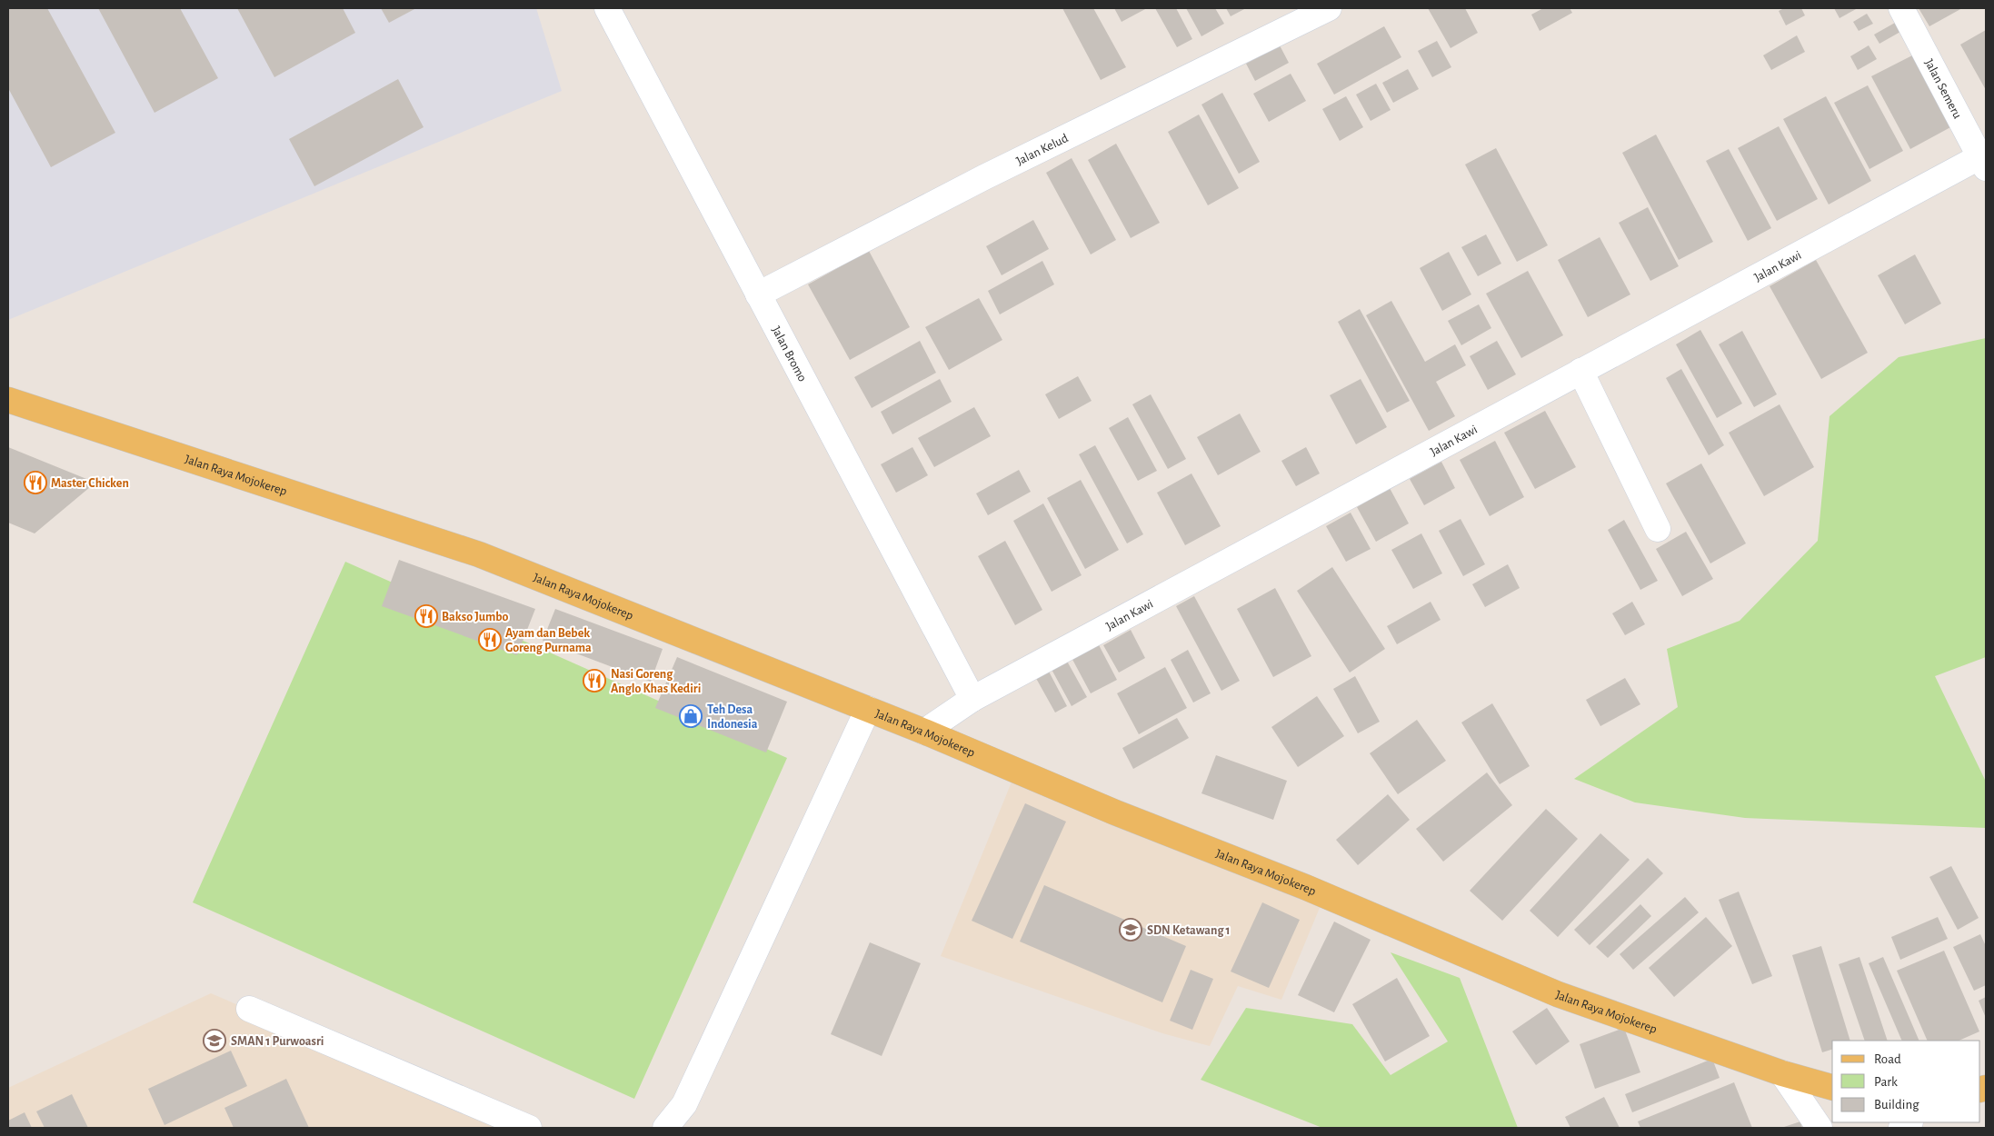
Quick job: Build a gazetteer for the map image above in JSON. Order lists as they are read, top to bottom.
{
  "streets": {
    "main road": ["Jalan Raya Mojokerep"],
    "street": [
      "Jalan Semeru",
      "Jalan Kelud",
      "Jalan Kawi",
      "Jalan Bromo"
    ]
  },
  "crossings": [
    ["Jalan Semeru", "Jalan Kawi"],
    ["Jalan Kelud", "Jalan Bromo"],
    ["Jalan Kawi", "Jalan Bromo"],
    ["Jalan Kawi", "Jalan Raya Mojokerep"]
  ],
  "places": {
    "restaurant": [
      "Master Chicken",
      "Bakso Jumbo",
      "Ayam dan Bebek Goreng Purnama",
      "Nasi Goreng Anglo Khas Kediri"
    ],
    "shop": ["Teh Desa Indonesia"],
    "school or university": ["SDN Ketawang 1", "SMAN 1 Purwoasri"]
  },
  "legend": ["Road", "Park", "Building"]
}
